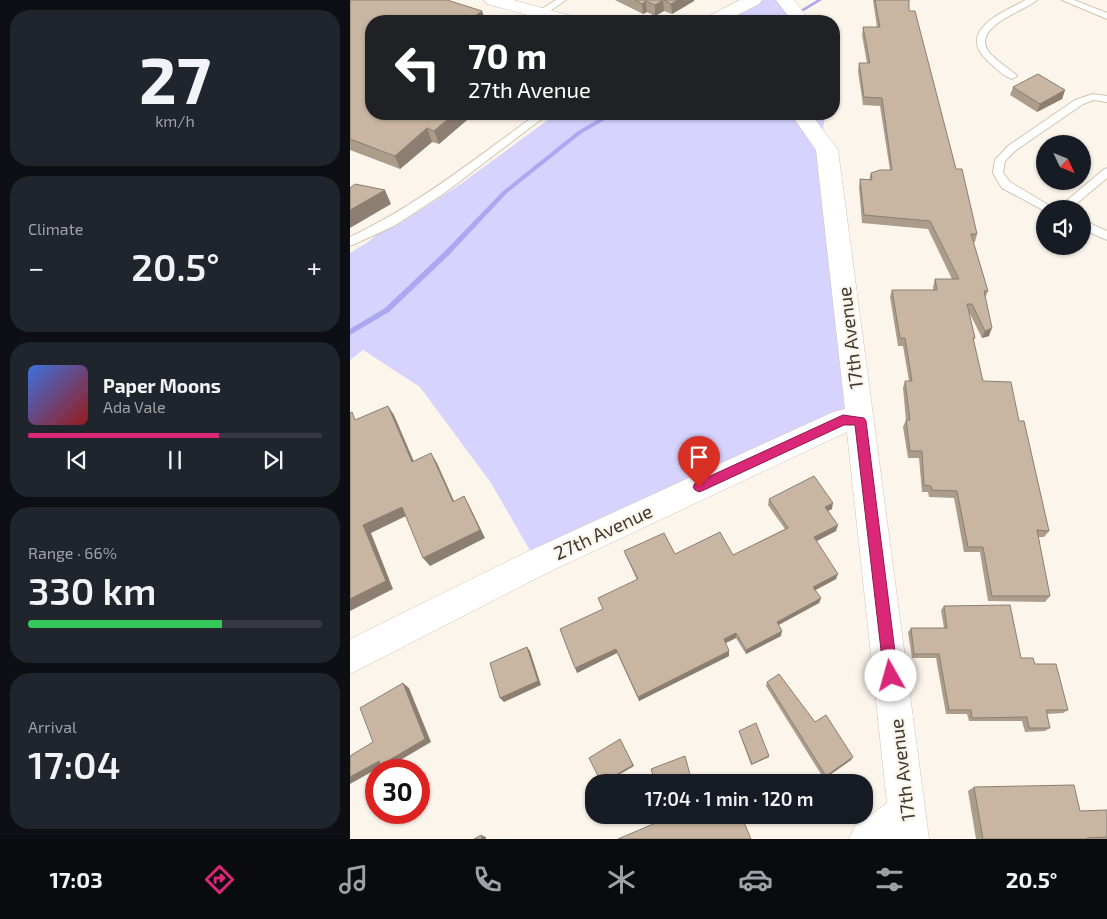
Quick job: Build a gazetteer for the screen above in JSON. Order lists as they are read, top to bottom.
{
  "streets": {
    "street": ["17th Avenue", "27th Avenue"]
  },
  "crossings": [
    ["17th Avenue", "27th Avenue"]
  ],
  "north": "bottom right",
  "page": {
    "tile": [
      ["27", "km/h"],
      "Climate",
      ["Range · 66%", "330 km"],
      ["Arrival", "17:04"]
    ],
    "turn": ["70 m", "27th Avenue"],
    "heat": ["−", "20.5°", "+"],
    "song": ["Paper Moons", "Ada Vale"],
    "limit": "30",
    "trip": "17:04 · 1 min · 120 m",
    "tabs": ["17:03", "20.5°"]
  }
}
